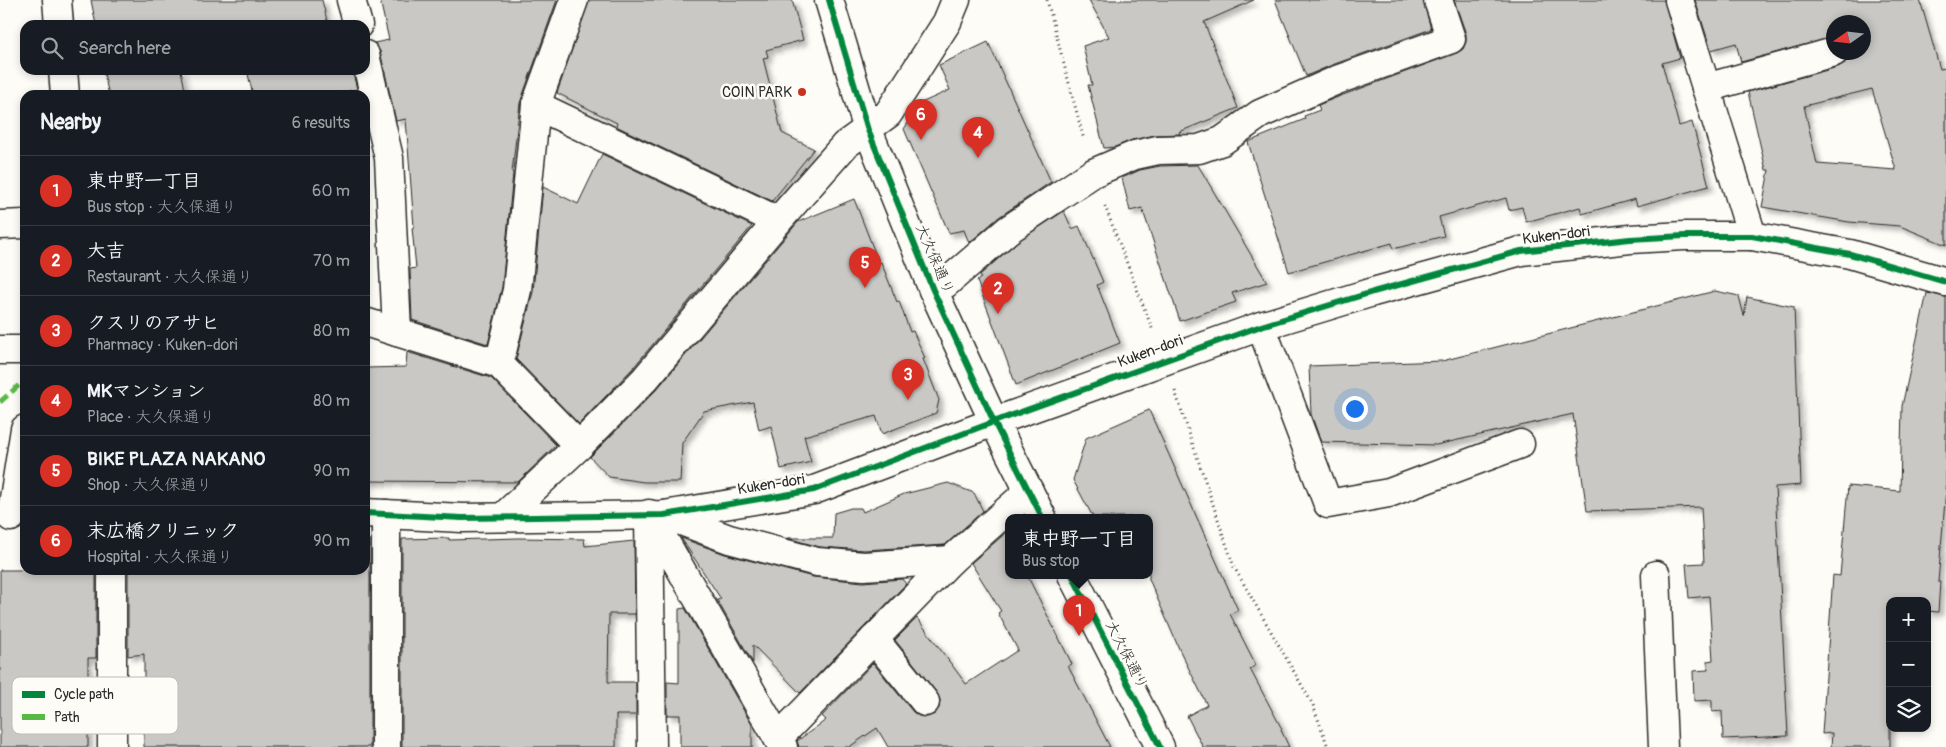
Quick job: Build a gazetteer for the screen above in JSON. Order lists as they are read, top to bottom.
{
  "streets": {
    "street": ["Kuken-dori", "大久保通り"]
  },
  "crossings": [
    ["Kuken-dori", "大久保通り"]
  ],
  "places": ["COIN PARK"],
  "legend": ["Cycle path", "Path"],
  "north": "left",
  "page": {
    "search": "Search here",
    "heading": ["Nearby", "6 results"],
    "pins": [
      "6",
      "4",
      "5",
      "2",
      "3",
      "1"
    ],
    "list": [
      {
        "mark": "1",
        "name": "東中野一丁目",
        "note": "Bus stop · 大久保通り",
        "value": "60 m"
      },
      {
        "mark": "2",
        "name": "大吉",
        "note": "Restaurant · 大久保通り",
        "value": "70 m"
      },
      {
        "mark": "3",
        "name": "クスリのアサヒ",
        "note": "Pharmacy · Kuken-dori",
        "value": "80 m"
      },
      {
        "mark": "4",
        "name": "MKマンション",
        "note": "Place · 大久保通り",
        "value": "80 m"
      },
      {
        "mark": "5",
        "name": "BIKE PLAZA NAKANO",
        "note": "Shop · 大久保通り",
        "value": "90 m"
      },
      {
        "mark": "6",
        "name": "末広橋クリニック",
        "note": "Hospital · 大久保通り",
        "value": "90 m"
      }
    ],
    "popup": ["東中野一丁目", "Bus stop"],
    "map_buttons": ["+", "−"]
  }
}
